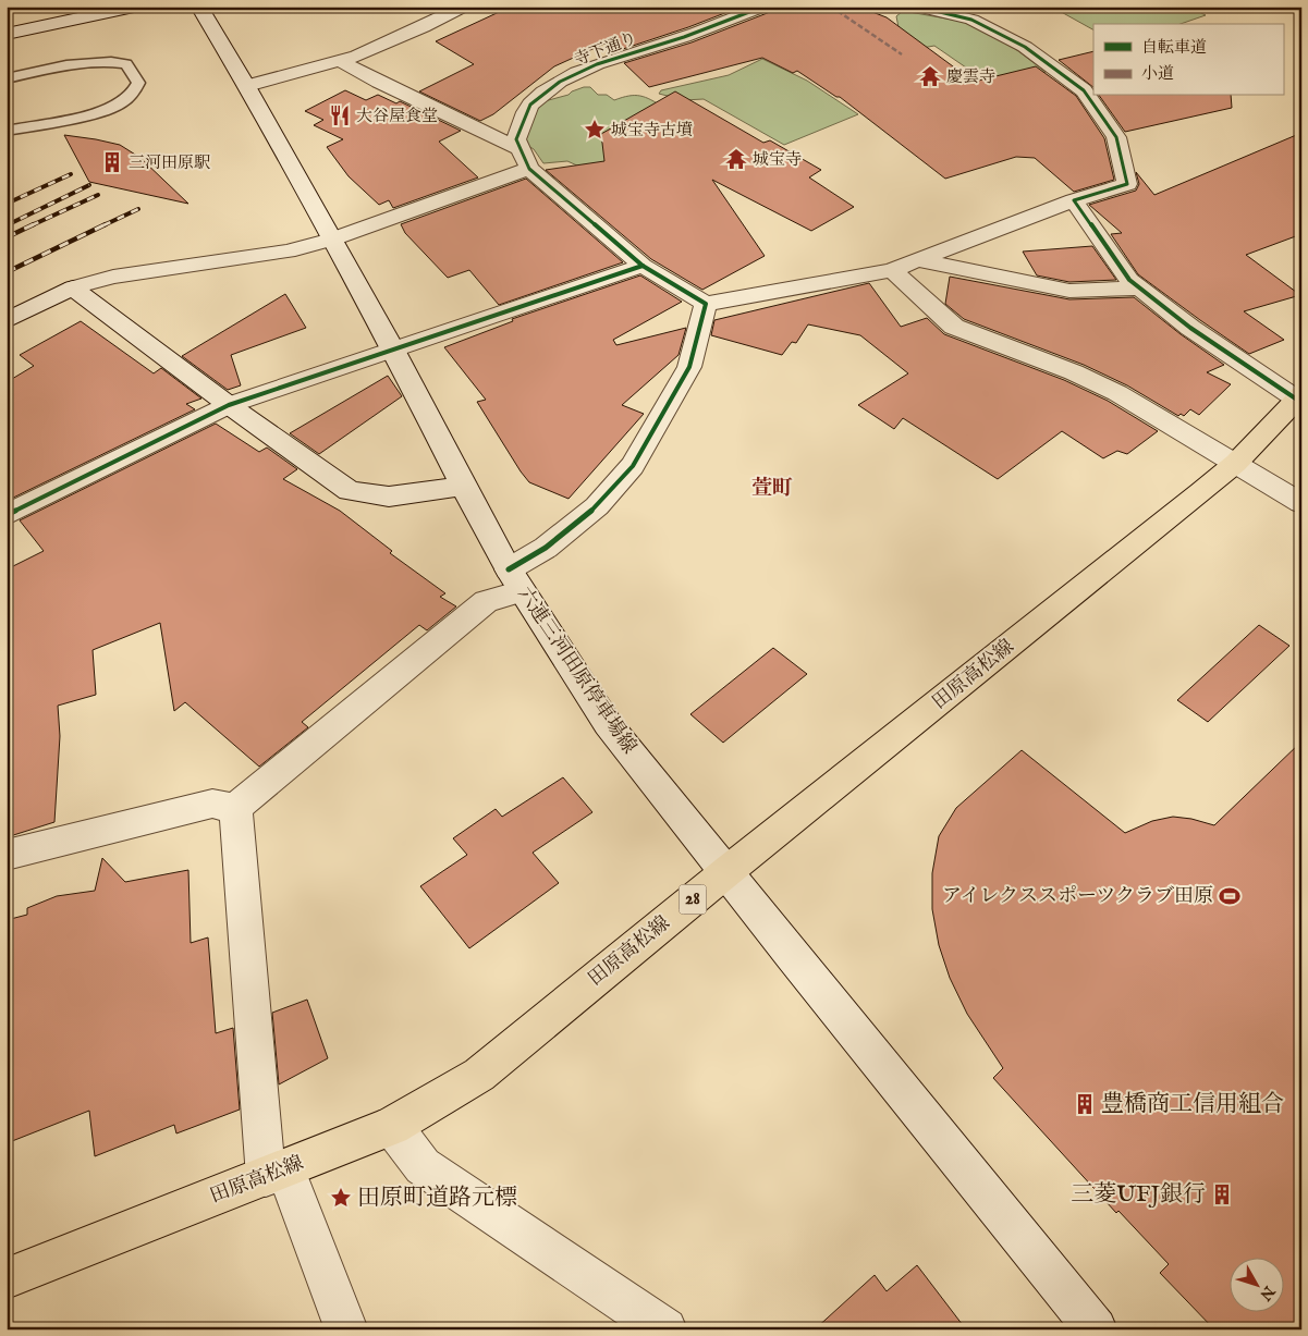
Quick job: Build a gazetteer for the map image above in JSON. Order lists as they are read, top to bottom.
{
  "streets": {
    "main road": ["田原高松線", "28"],
    "street": ["寺下通り", "六連三河田原停車場線"]
  },
  "crossings": [
    ["六連三河田原停車場線", "田原高松線"]
  ],
  "districts": ["萱町"],
  "places": {
    "temple": ["慶雲寺", "城宝寺"],
    "restaurant": ["大谷屋食堂"],
    "place": ["城宝寺古墳", "田原町道路元標"],
    "building": ["三河田原駅", "豊橋商工信用組合", "三菱UFJ銀行"],
    "sports": ["アイレクススポーツクラブ田原"]
  },
  "legend": ["自転車道", "小道"],
  "north": "bottom right"
}
